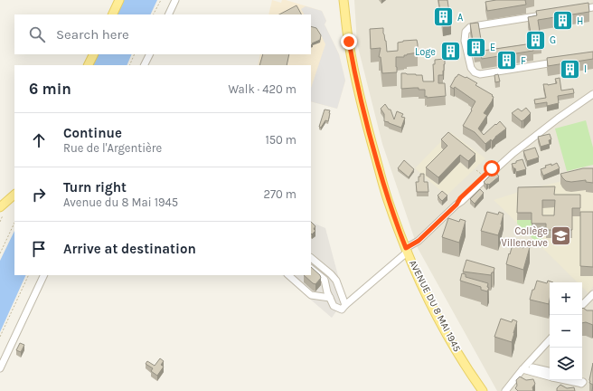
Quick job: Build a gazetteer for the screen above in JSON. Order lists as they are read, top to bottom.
{
  "streets": {
    "main road": ["AVENUE DU 8 MAI 1945"]
  },
  "places": {
    "building": [
      "A",
      "H",
      "G",
      "E",
      "Loge",
      "F",
      "I"
    ],
    "school or university": ["Collège Villeneuve"]
  },
  "page": {
    "search": "Search here",
    "heading": ["6 min", "Walk · 420 m"],
    "list": [
      ["Continue", "Rue de l'Argentière", "150 m"],
      ["Turn right", "Avenue du 8 Mai 1945", "270 m"],
      "Arrive at destination"
    ],
    "map_buttons": ["+", "−"]
  }
}
